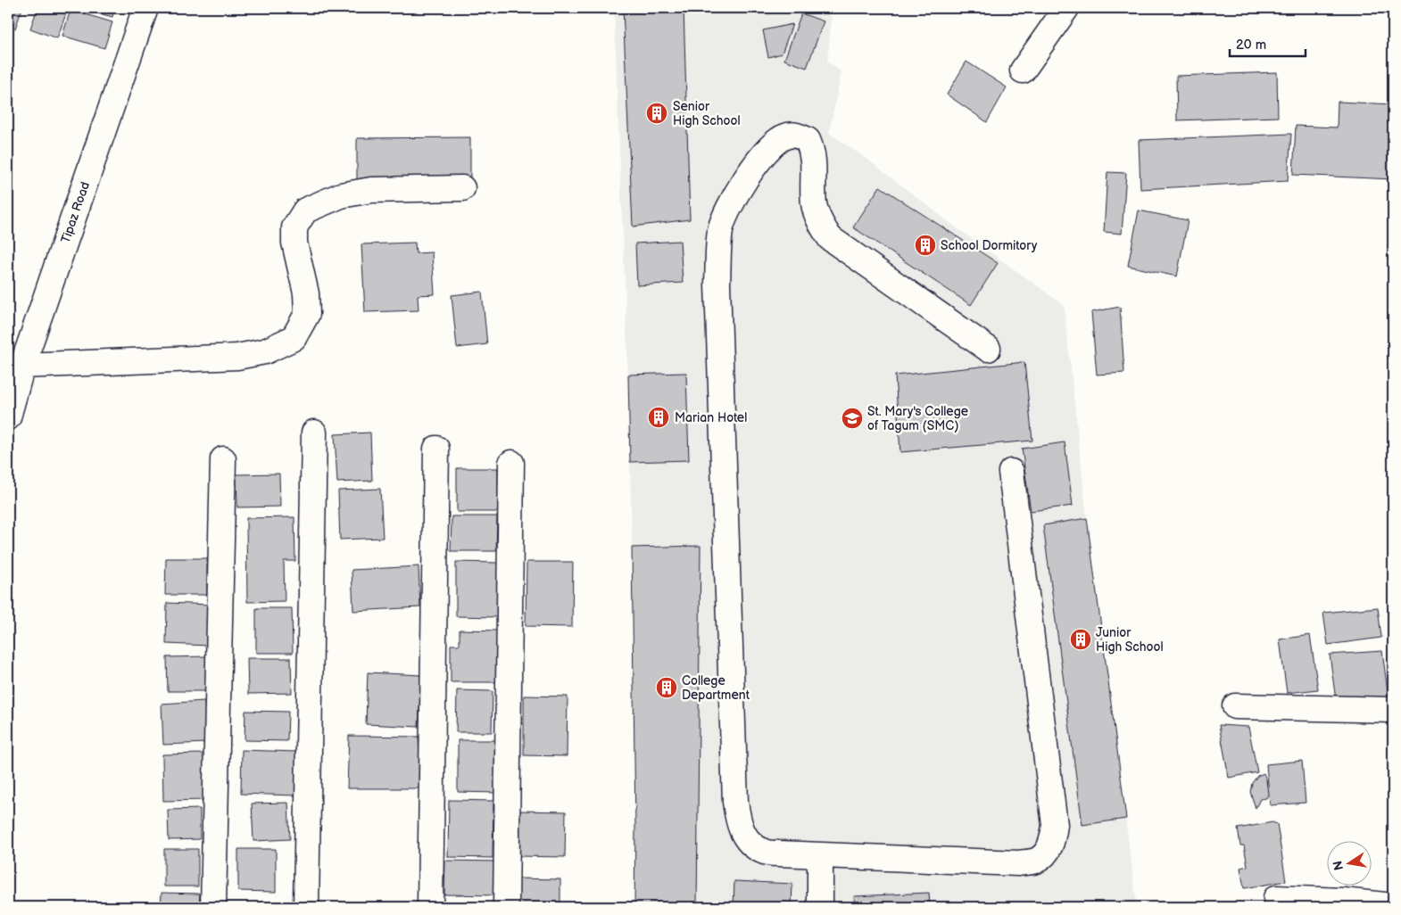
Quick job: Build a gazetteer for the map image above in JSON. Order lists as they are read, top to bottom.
{
  "streets": {
    "street": ["Tipaz Road"]
  },
  "places": {
    "building": [
      "Senior High School",
      "School Dormitory",
      "Marian Hotel",
      "Junior High School",
      "College Department"
    ],
    "school or university": ["St. Mary's College of Tagum (SMC)"]
  },
  "scale_bar": "20 m",
  "north": "left"
}
